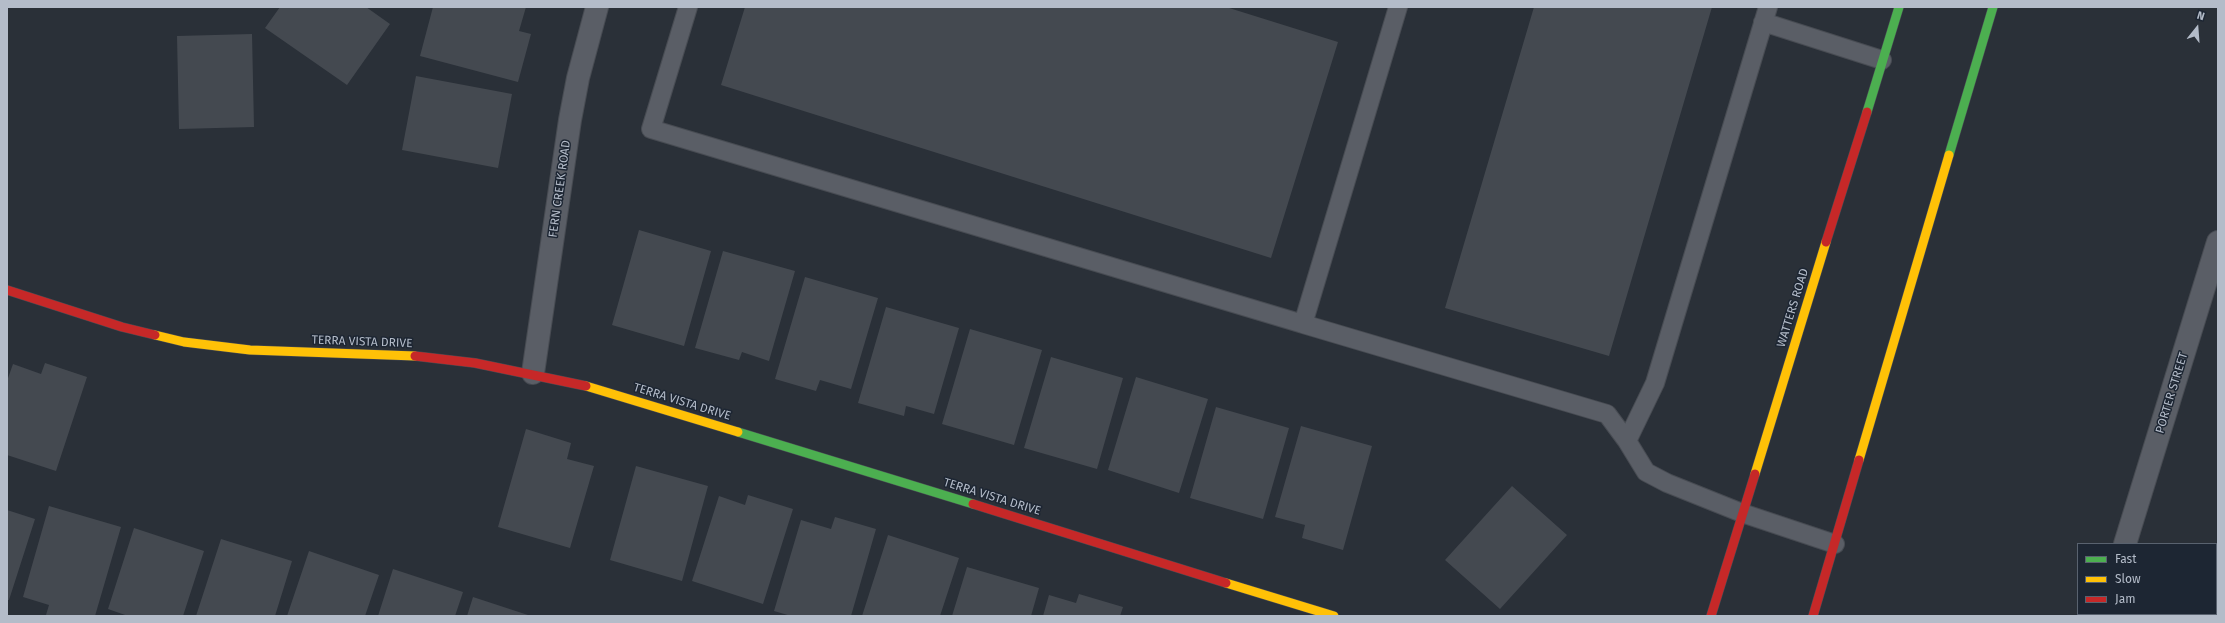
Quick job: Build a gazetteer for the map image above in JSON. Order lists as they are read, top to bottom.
{
  "streets": {
    "street": [
      "FERN CREEK ROAD",
      "WATTERS ROAD",
      "TERRA VISTA DRIVE",
      "PORTER STREET"
    ]
  },
  "crossings": [
    ["FERN CREEK ROAD", "TERRA VISTA DRIVE"]
  ],
  "legend": ["Fast", "Slow", "Jam"],
  "north": "top"
}
